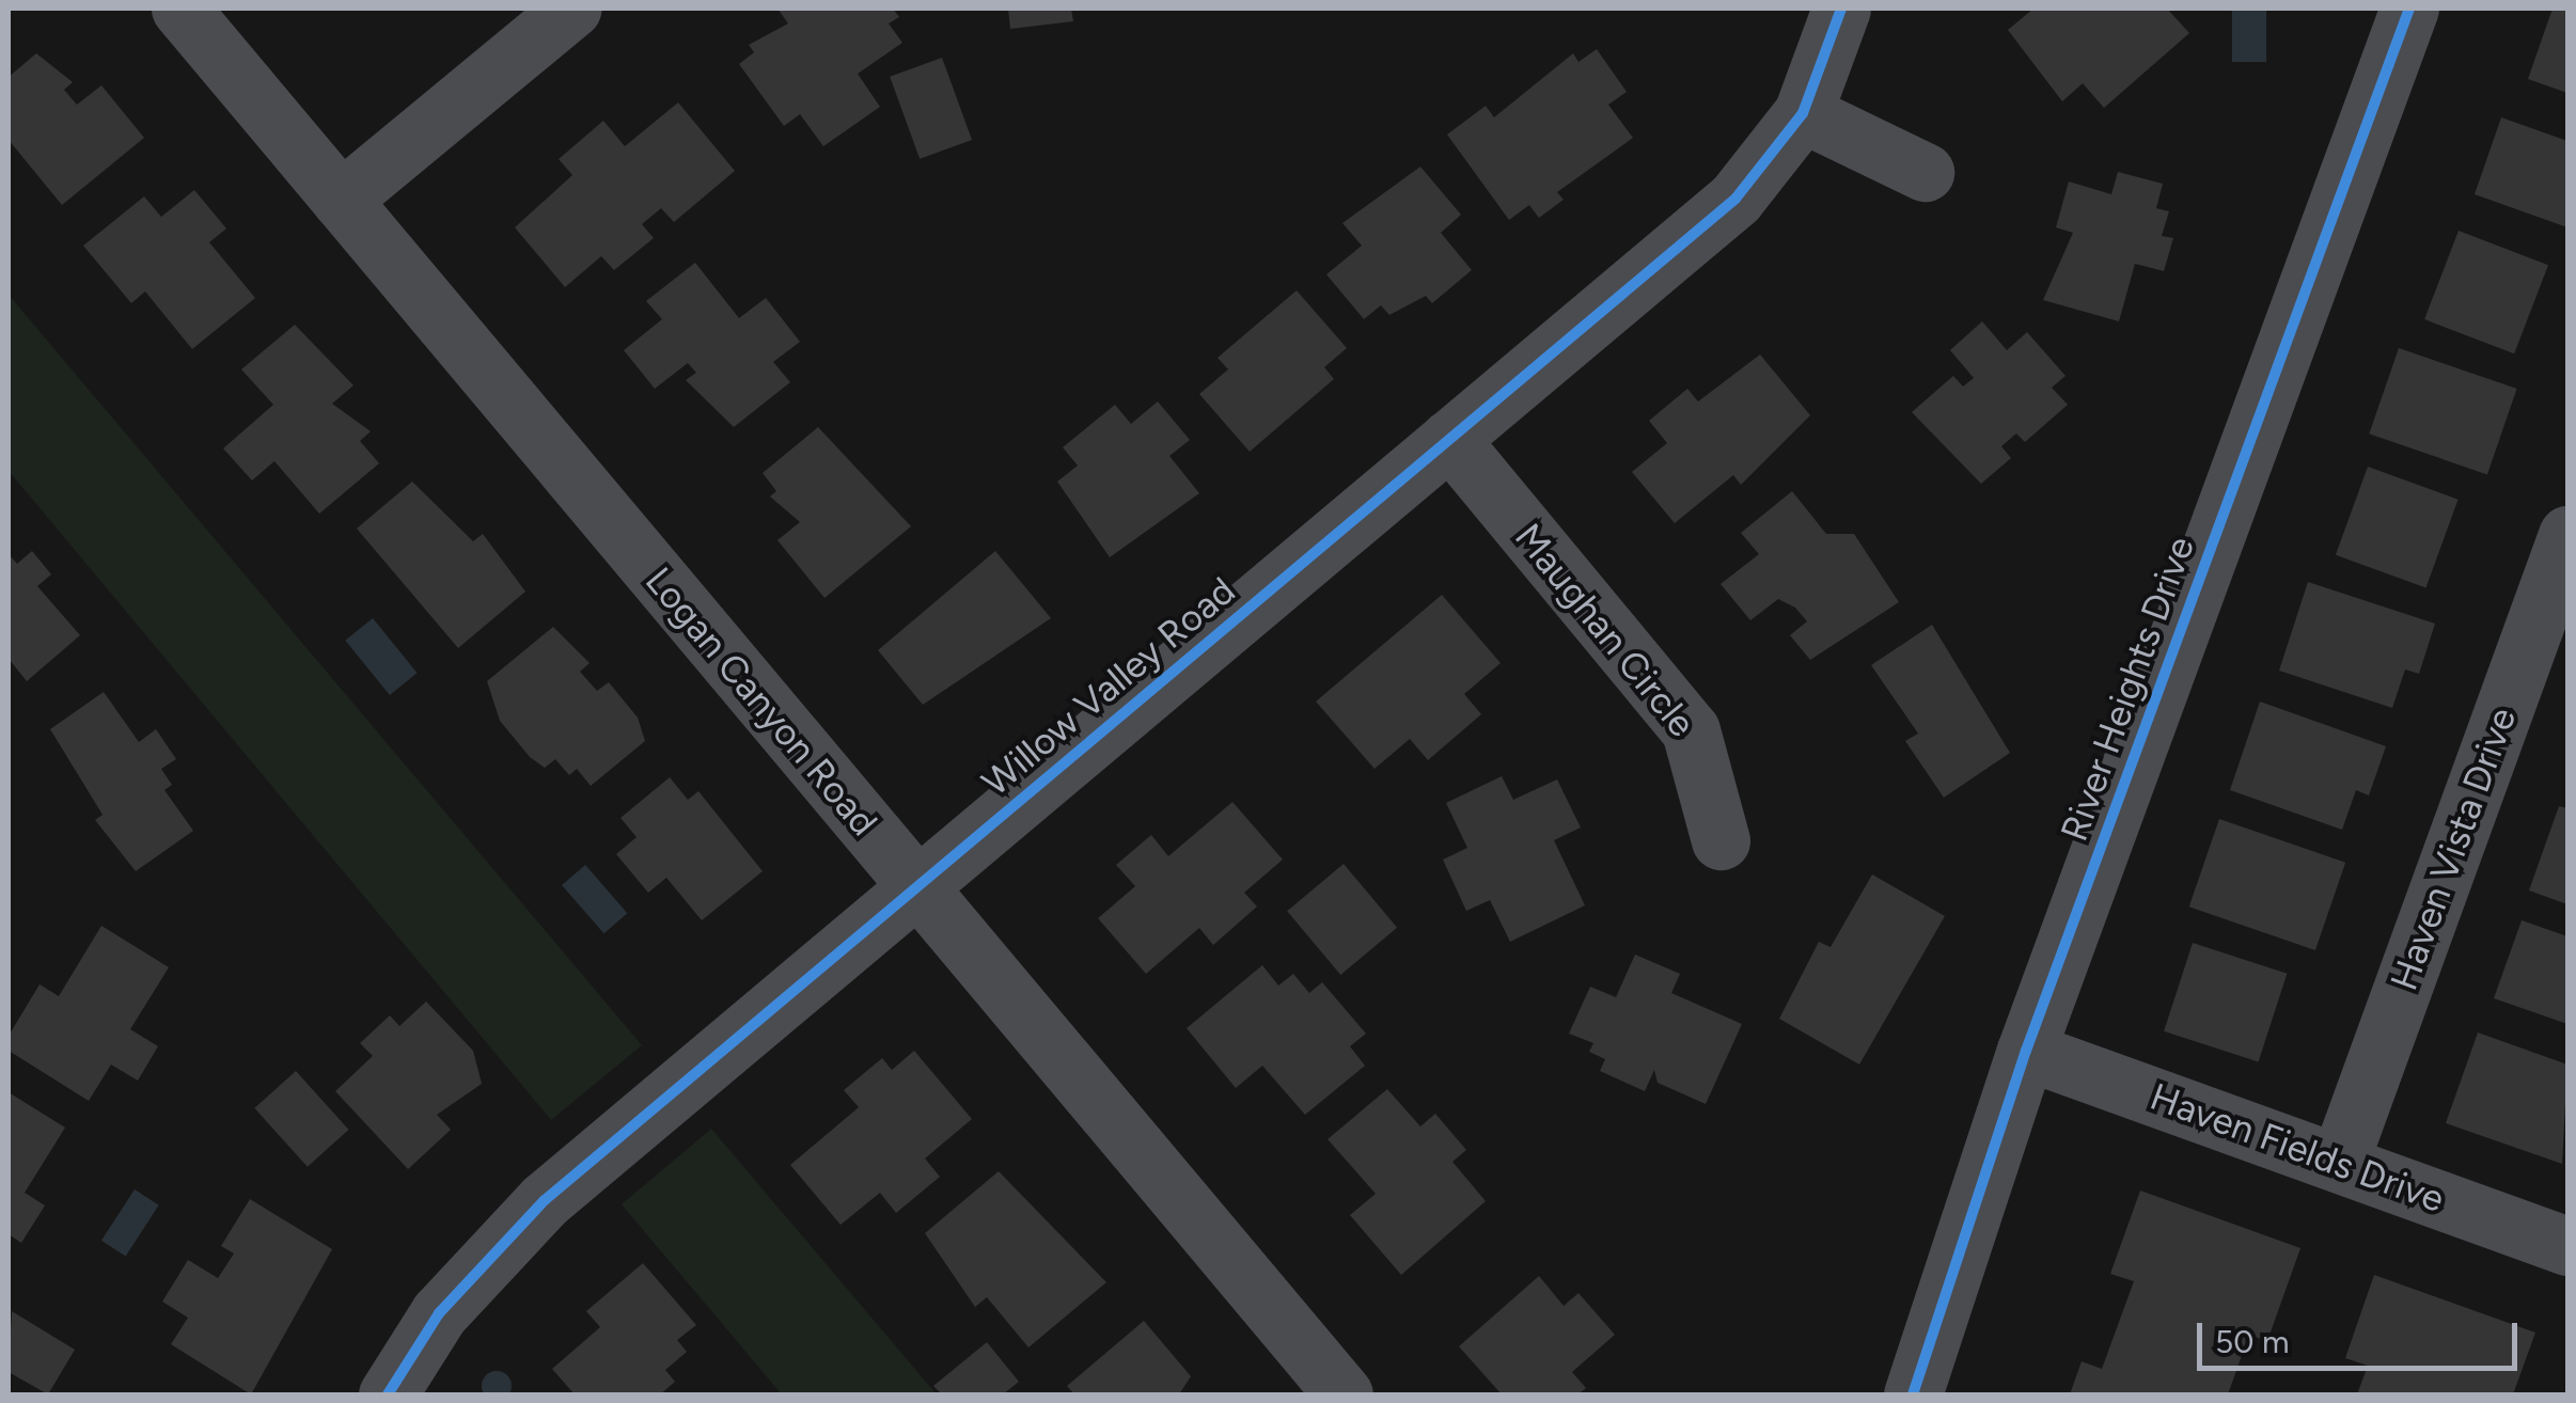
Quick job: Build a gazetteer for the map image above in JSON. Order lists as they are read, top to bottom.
{
  "streets": {
    "street": [
      "Maughan Circle",
      "Willow Valley Road",
      "River Heights Drive",
      "Logan Canyon Road",
      "Haven Vista Drive",
      "Haven Fields Drive"
    ]
  },
  "crossings": [
    ["Maughan Circle", "Willow Valley Road"],
    ["Willow Valley Road", "Logan Canyon Road"],
    ["River Heights Drive", "Haven Fields Drive"],
    ["Haven Vista Drive", "Haven Fields Drive"]
  ],
  "scale_bar": "50 m"
}
